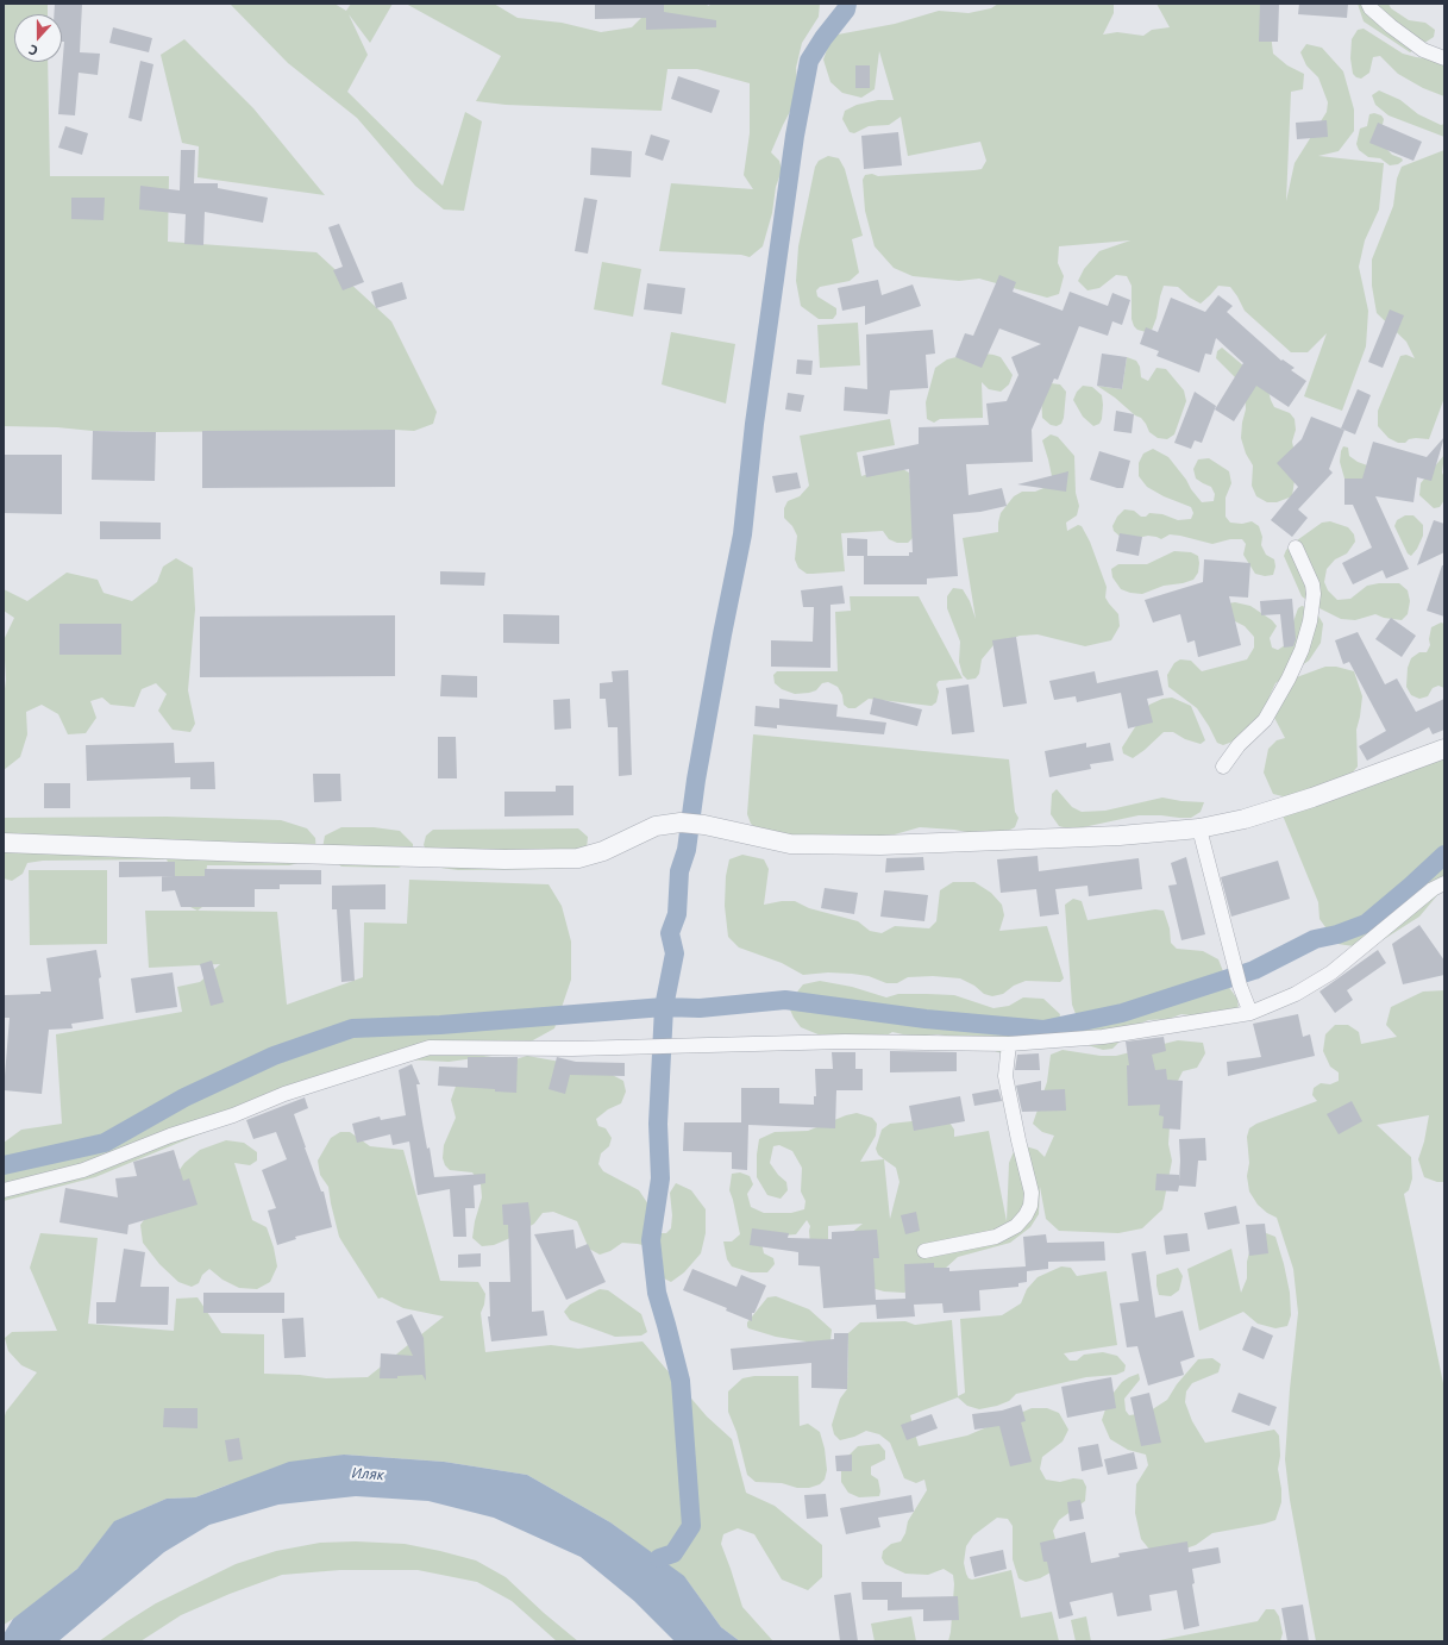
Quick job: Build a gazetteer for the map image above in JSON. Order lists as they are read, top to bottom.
{
  "water": ["Иляк"],
  "north": "bottom"
}
